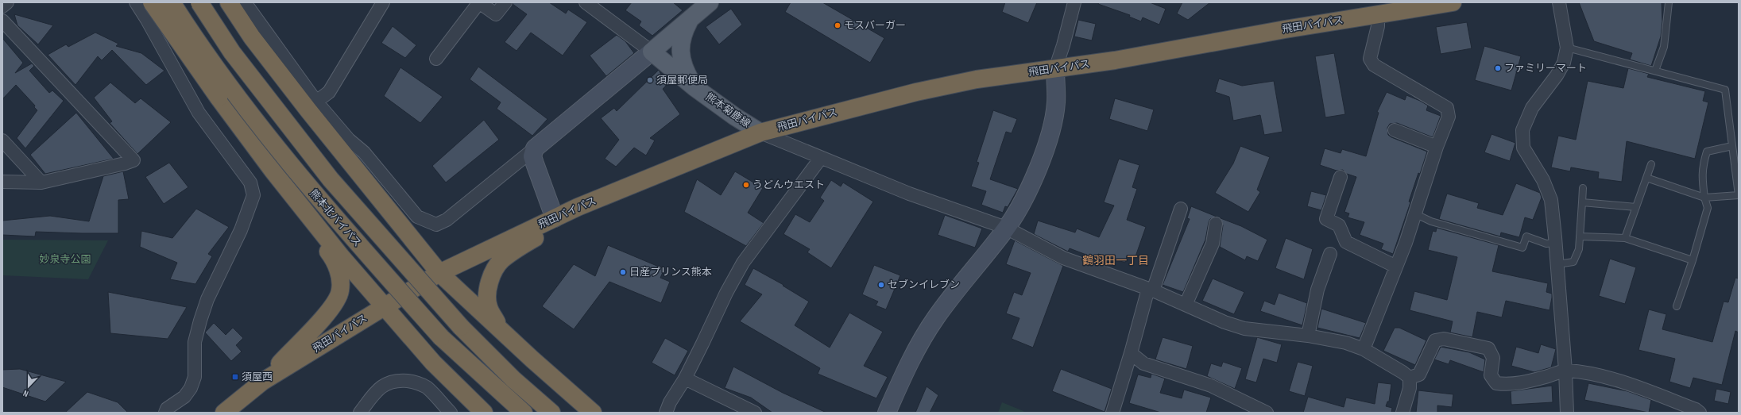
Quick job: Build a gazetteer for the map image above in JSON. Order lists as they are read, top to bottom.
{
  "streets": {
    "highway": ["飛田バイパス", "熊本北バイパス"],
    "main road": ["熊本菊鹿線"]
  },
  "crossings": [
    ["飛田バイパス", "熊本菊鹿線"]
  ],
  "districts": ["鶴羽田一丁目"],
  "parks": ["妙泉寺公園"],
  "places": {
    "other": [
      "モスバーガー",
      "ファミリーマート",
      "須屋郵便局",
      "うどんウエスト",
      "日産プリンス熊本",
      "セブンイレブン"
    ],
    "transit": ["須屋西"]
  },
  "north": "bottom"
}
